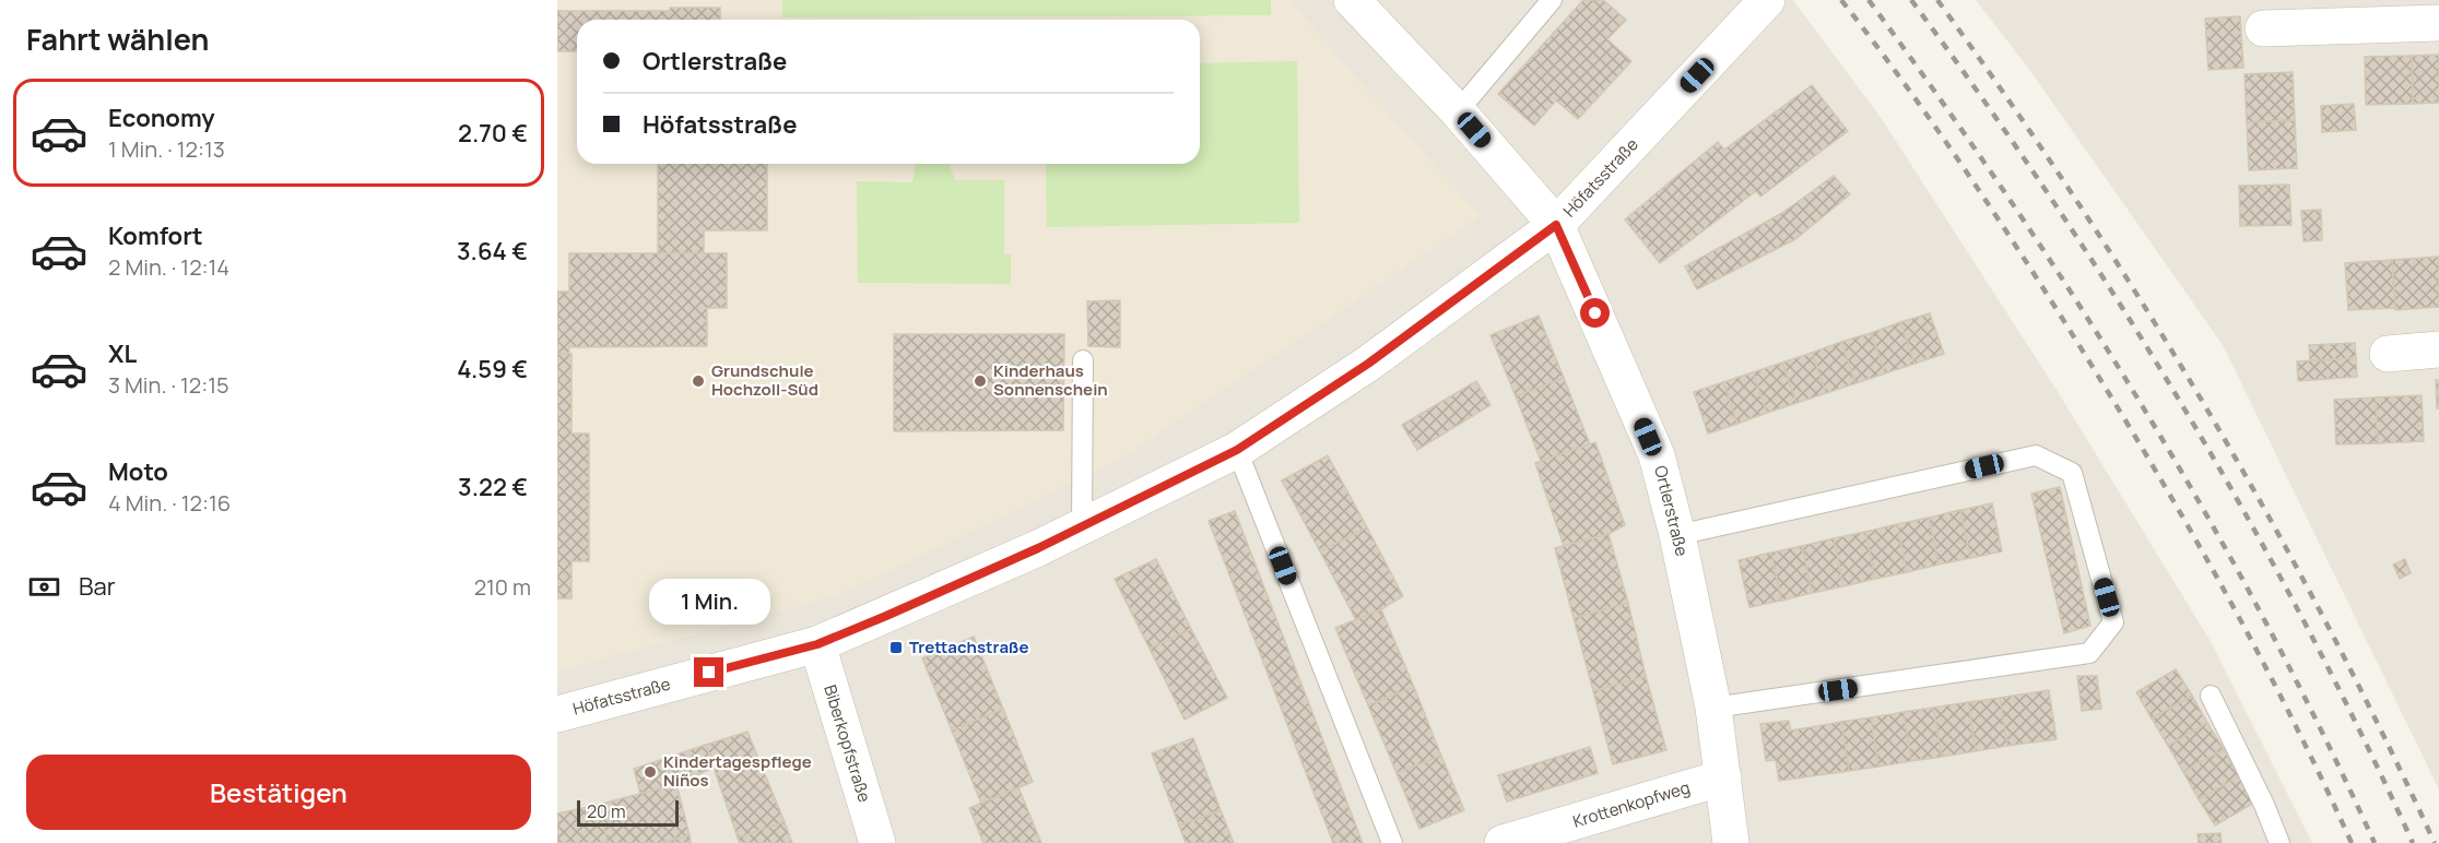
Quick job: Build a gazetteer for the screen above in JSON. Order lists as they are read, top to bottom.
{
  "streets": {
    "street": [
      "Höfatsstraße",
      "Ortlerstraße",
      "Biberkopfstraße",
      "Krottenkopfweg"
    ]
  },
  "crossings": [
    ["Höfatsstraße", "Ortlerstraße"],
    ["Höfatsstraße", "Biberkopfstraße"],
    ["Ortlerstraße", "Krottenkopfweg"]
  ],
  "places": {
    "other": ["Grundschule Hochzoll-Süd", "Kinderhaus Sonnenschein", "Kindertagespflege Niños"],
    "transit": ["Trettachstraße"]
  },
  "scale_bar": "20 m",
  "page": {
    "heading": "Fahrt wählen",
    "banner": ["Ortlerstraße", "Höfatsstraße"],
    "list": [
      {
        "name": "Economy",
        "note": "1 Min. · 12:13",
        "value": "2.70 €"
      },
      {
        "name": "Komfort",
        "note": "2 Min. · 12:14",
        "value": "3.64 €"
      },
      {
        "name": "XL",
        "note": "3 Min. · 12:15",
        "value": "4.59 €"
      },
      {
        "name": "Moto",
        "note": "4 Min. · 12:16",
        "value": "3.22 €"
      }
    ],
    "pay": ["Bar", "210 m"],
    "bubble": "1 Min.",
    "buttons": "Bestätigen",
    "scale": "20 m"
  }
}
